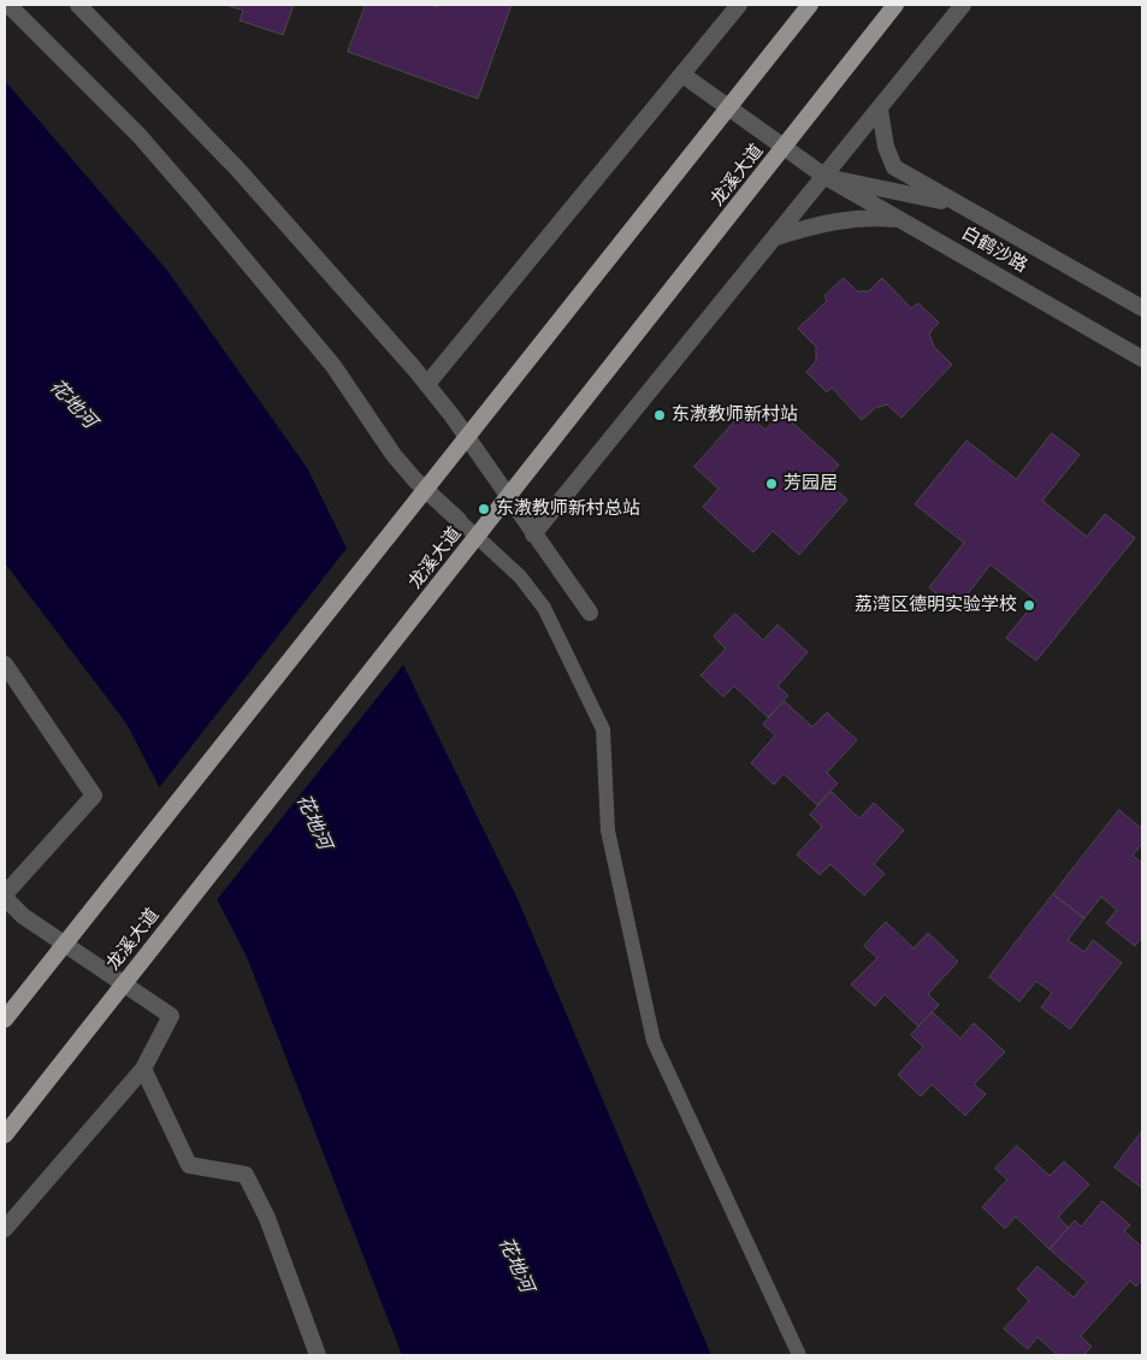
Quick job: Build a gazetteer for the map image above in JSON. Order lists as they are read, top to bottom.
{
  "streets": {
    "main road": ["龙溪大道"],
    "street": ["白鹤沙路"]
  },
  "water": ["花地河"],
  "places": [
    "东漖教师新村站",
    "芳园居",
    "东漖教师新村总站",
    "荔湾区德明实验学校"
  ]
}
